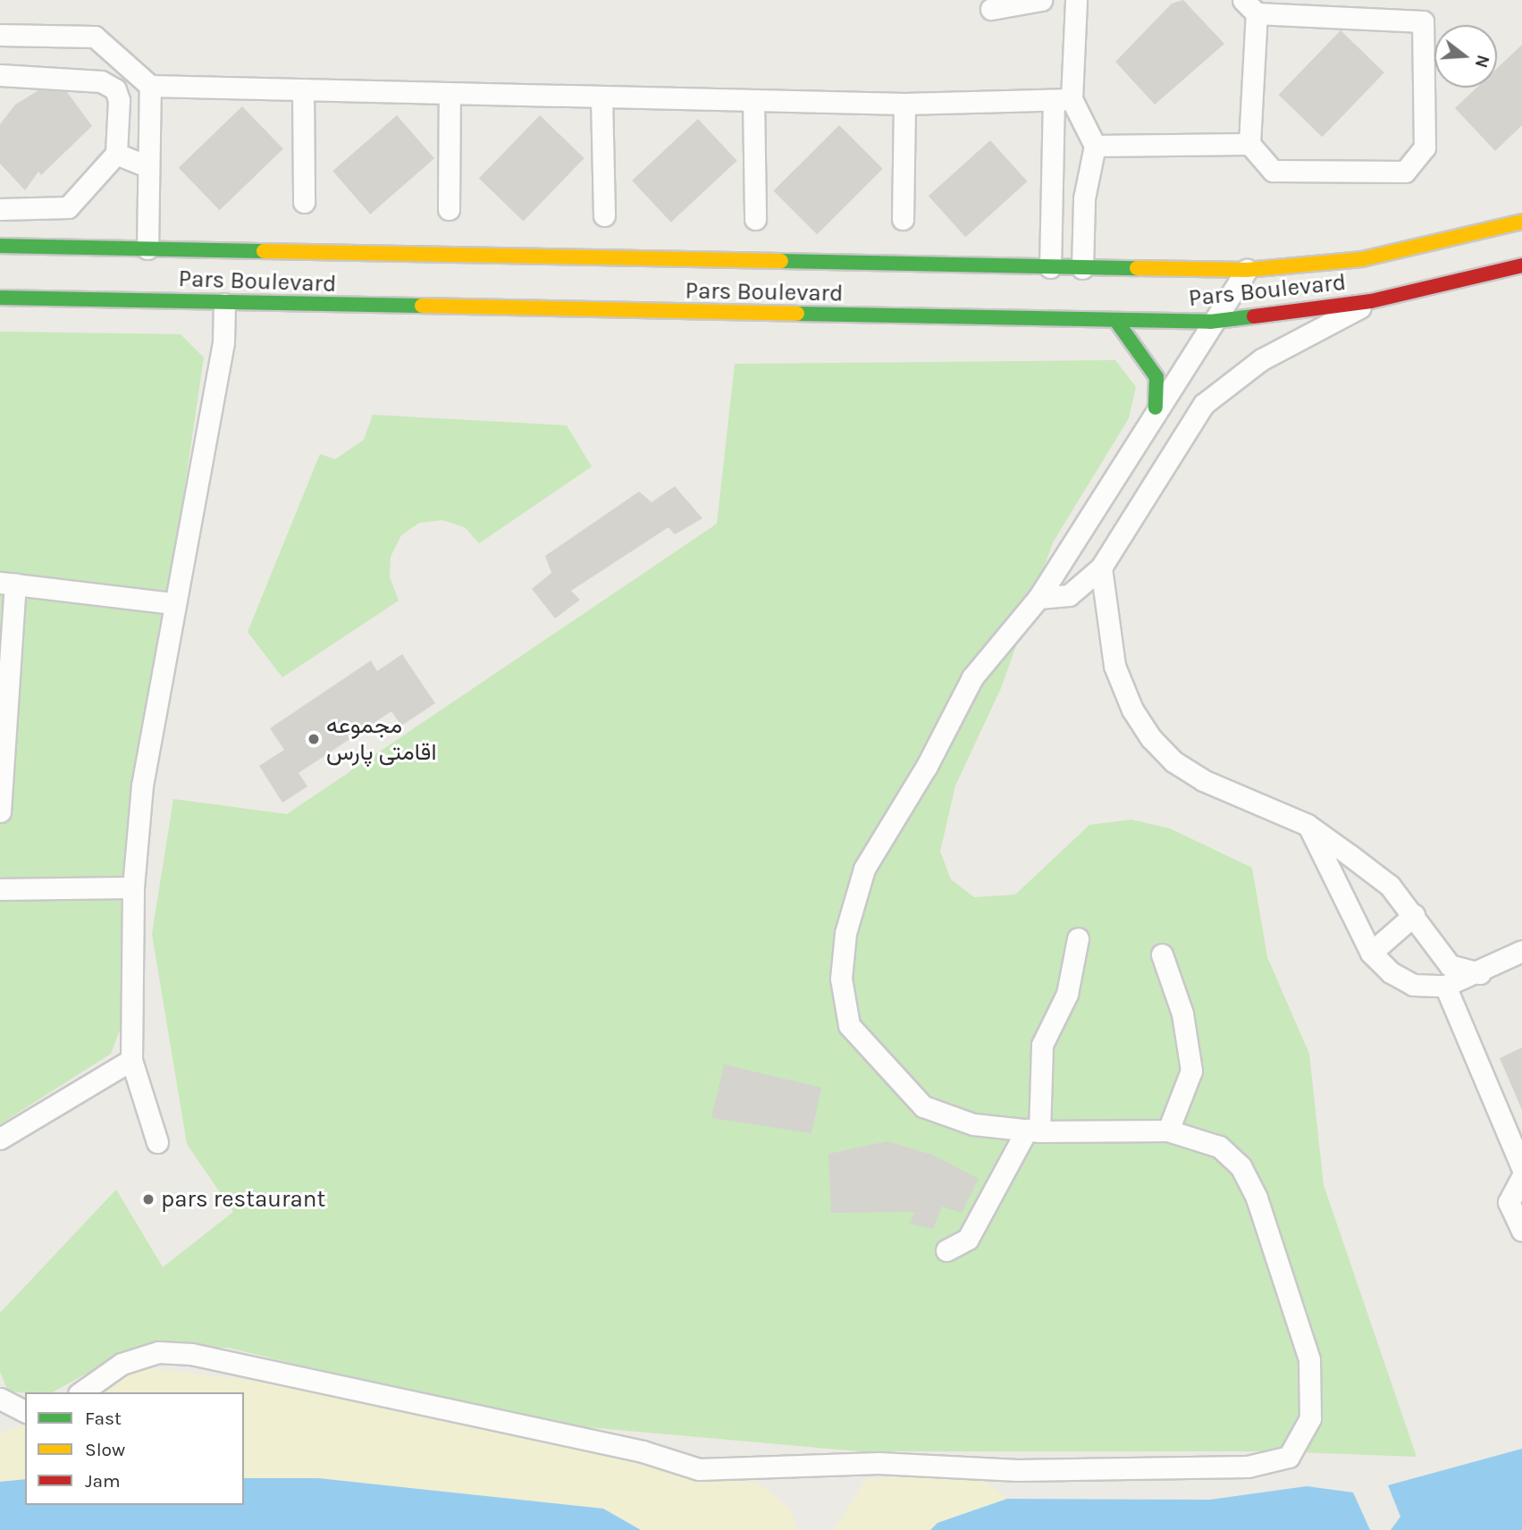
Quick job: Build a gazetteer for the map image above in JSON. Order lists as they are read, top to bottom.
{
  "streets": {
    "main road": ["Pars Boulevard"]
  },
  "places": ["مجموعه اقامتی پارس", "pars restaurant"],
  "legend": ["Fast", "Slow", "Jam"],
  "north": "right"
}
